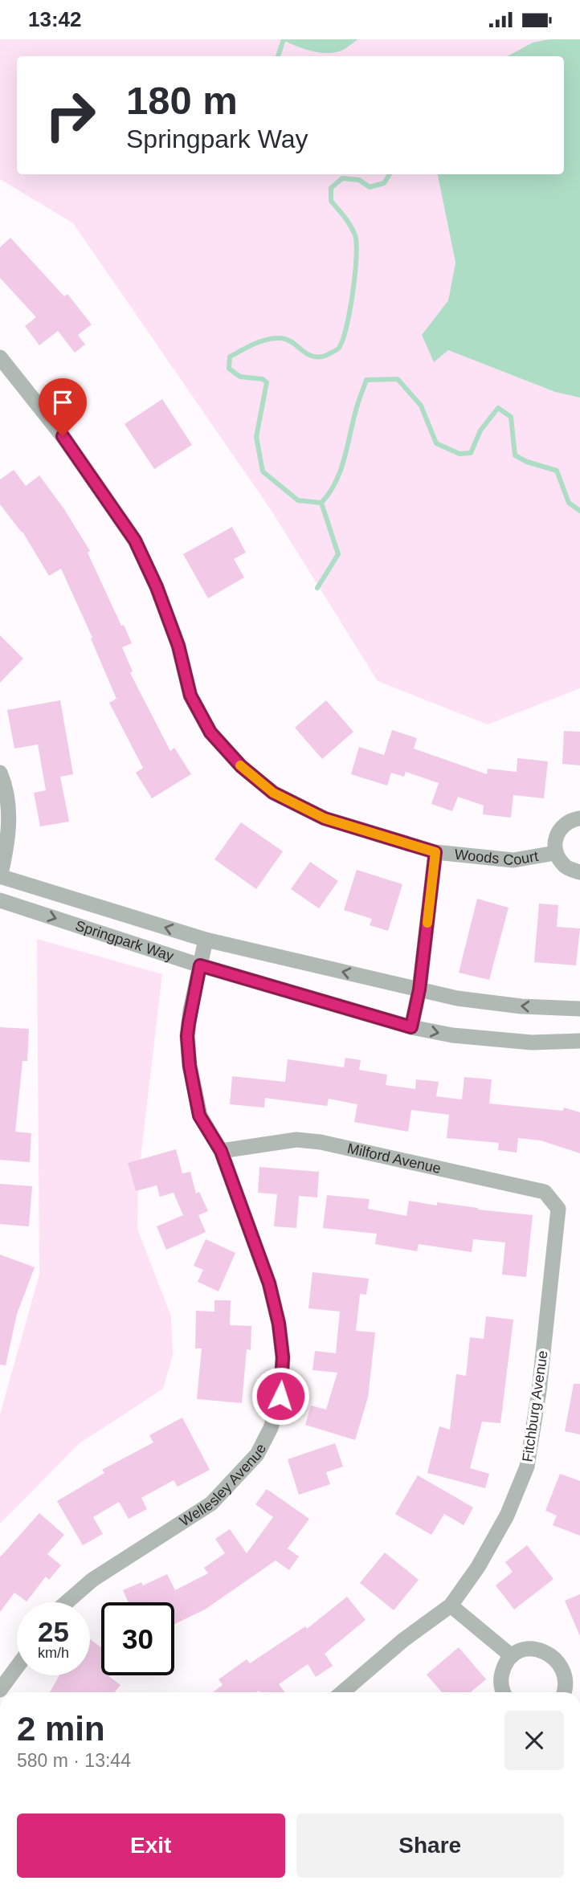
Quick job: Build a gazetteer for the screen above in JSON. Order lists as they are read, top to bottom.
{
  "streets": {
    "street": [
      "Woods Court",
      "Springpark Way",
      "Milford Avenue",
      "Fitchburg Avenue",
      "Wellesley Avenue"
    ]
  },
  "crossings": [
    ["Springpark Way", "Wellesley Avenue"],
    ["Milford Avenue", "Fitchburg Avenue"],
    ["Milford Avenue", "Wellesley Avenue"]
  ],
  "page": {
    "status": "13:42",
    "turn": ["180 m", "Springpark Way"],
    "speed": "25 km/h",
    "limit": "30",
    "heading": ["2 min", "580 m · 13:44"],
    "buttons": ["Exit", "Share"]
  }
}
